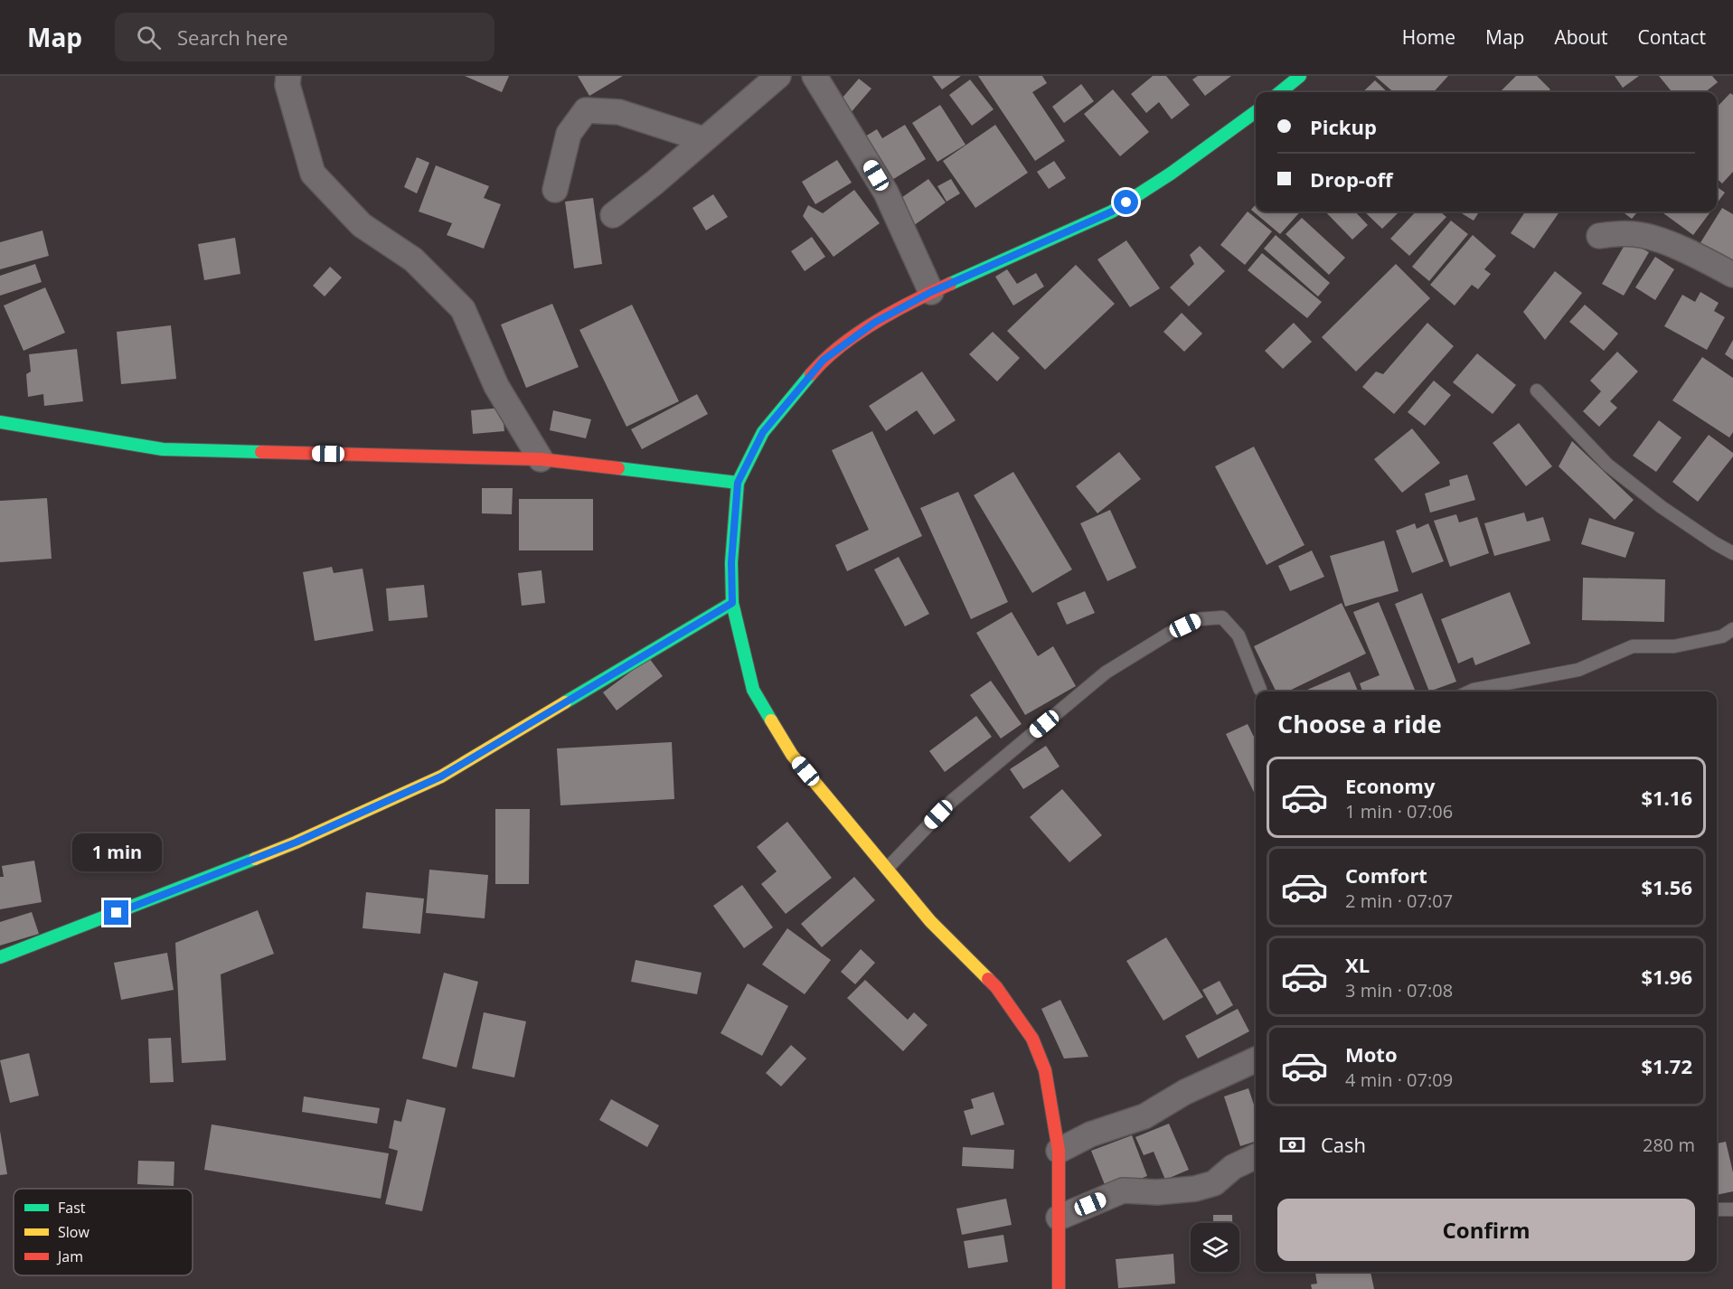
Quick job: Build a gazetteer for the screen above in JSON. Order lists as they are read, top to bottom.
{
  "legend": ["Fast", "Slow", "Jam"],
  "page": {
    "header": "Map",
    "search": "Search here",
    "nav": [
      "Home",
      "Map",
      "About",
      "Contact"
    ],
    "banner": ["Pickup", "Drop-off"],
    "heading": "Choose a ride",
    "list": [
      {
        "name": "Economy",
        "note": "1 min · 07:06",
        "value": "$1.16"
      },
      {
        "name": "Comfort",
        "note": "2 min · 07:07",
        "value": "$1.56"
      },
      {
        "name": "XL",
        "note": "3 min · 07:08",
        "value": "$1.96"
      },
      {
        "name": "Moto",
        "note": "4 min · 07:09",
        "value": "$1.72"
      }
    ],
    "bubble": "1 min",
    "pay": ["Cash", "280 m"],
    "buttons": "Confirm"
  }
}
